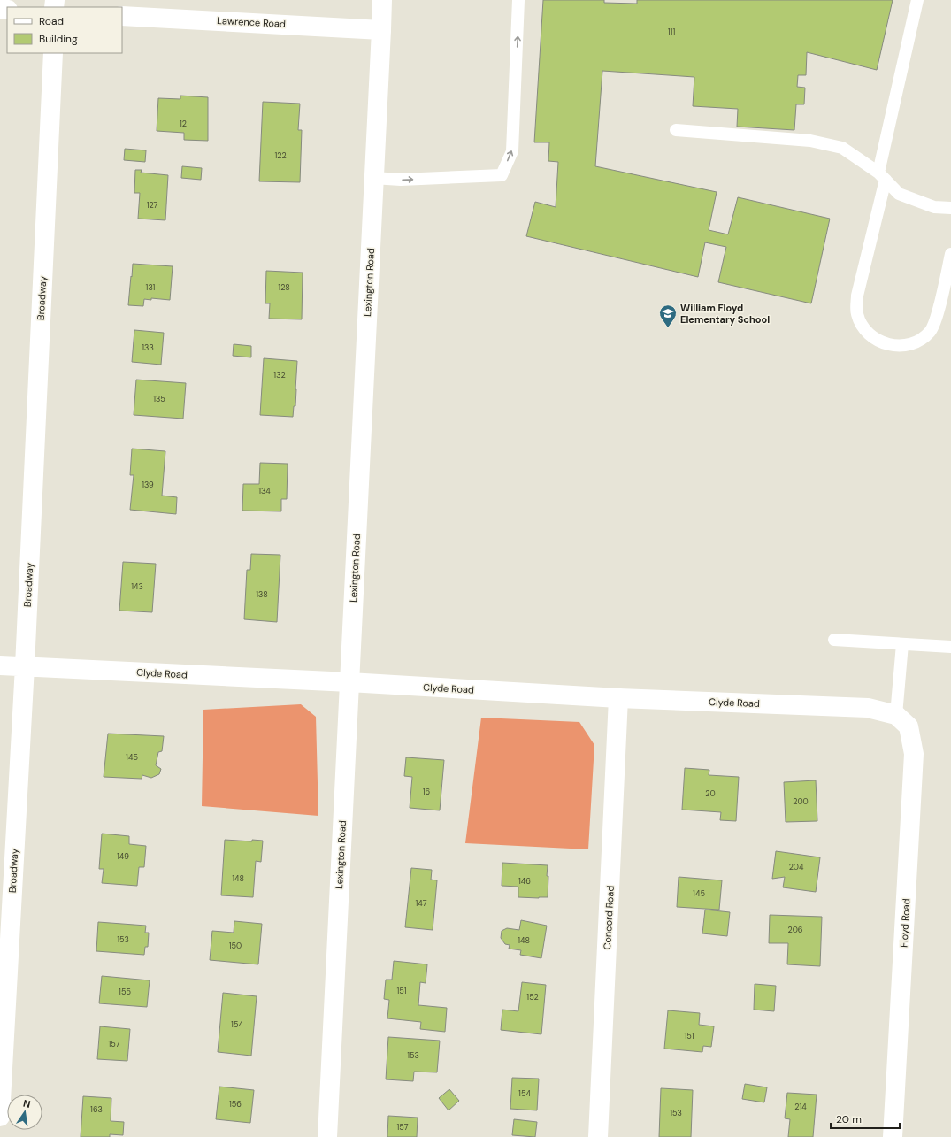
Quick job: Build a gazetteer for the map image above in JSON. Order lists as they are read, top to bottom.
{
  "streets": {
    "street": [
      "Lawrence Road",
      "Lexington Road",
      "Broadway",
      "Clyde Road",
      "Concord Road",
      "Floyd Road"
    ]
  },
  "crossings": [
    ["Lawrence Road", "Lexington Road"],
    ["Lexington Road", "Clyde Road"],
    ["Broadway", "Clyde Road"],
    ["Clyde Road", "Concord Road"],
    ["Clyde Road", "Floyd Road"]
  ],
  "places": {
    "school or university": ["William Floyd Elementary School"]
  },
  "house_numbers": [
    "111",
    "12",
    "122",
    "127",
    "131",
    "128",
    "133",
    "132",
    "135",
    "139",
    "134",
    "143",
    "138",
    "145",
    "16",
    "20",
    "200",
    "149",
    "204",
    "148",
    "146",
    "145",
    "147",
    "206",
    "153",
    "148",
    "150",
    "151",
    "155",
    "152",
    "154",
    "151",
    "157",
    "153",
    "154",
    "156",
    "214",
    "163",
    "153",
    "157"
  ],
  "legend": ["Road", "Building"],
  "scale_bar": "20 m",
  "north": "top"
}
